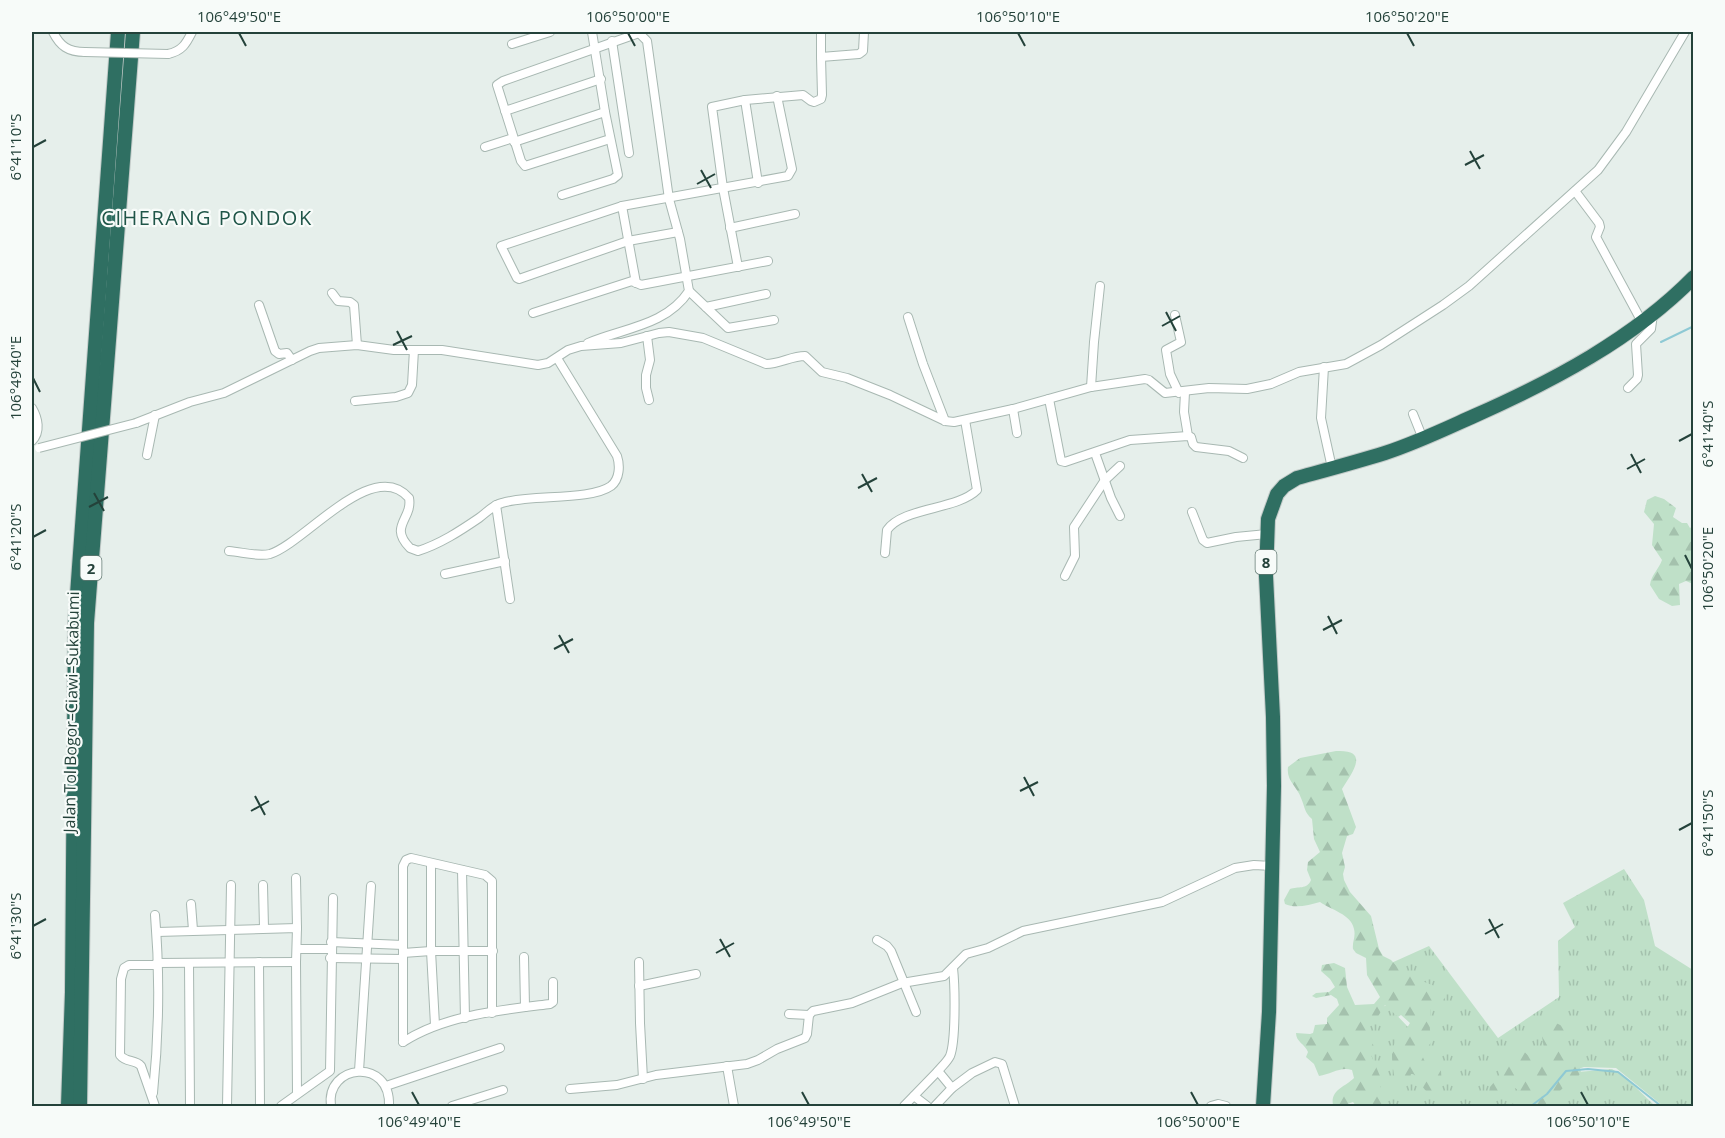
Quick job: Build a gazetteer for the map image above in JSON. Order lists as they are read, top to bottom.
{
  "streets": {
    "highway": ["8", "2", "Jalan Tol Bogor–Ciawi–Sukabumi"]
  },
  "districts": ["CIHERANG PONDOK"],
  "coordinates": [
    "106°49'50\"E",
    "106°50'00\"E",
    "106°50'10\"E",
    "106°50'20\"E",
    "6°41'10\"S",
    "106°49'40\"E",
    "6°41'40\"S",
    "6°41'20\"S",
    "6°41'50\"S",
    "6°41'30\"S"
  ]
}
